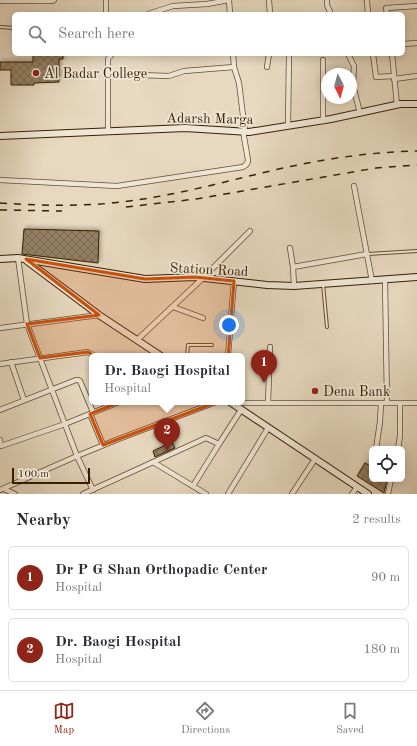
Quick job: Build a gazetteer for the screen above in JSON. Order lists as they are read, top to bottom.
{
  "streets": {
    "main road": ["Adarsh Marga", "Station Road"]
  },
  "places": ["Al Badar College", "Dena Bank"],
  "scale_bar": "100 m",
  "north": "bottom",
  "page": {
    "search": "Search here",
    "pins": ["1", "2"],
    "popup": ["Dr. Baogi Hospital", "Hospital"],
    "scale": "100 m",
    "heading": ["Nearby", "2 results"],
    "list": [
      {
        "mark": "1",
        "name": "Dr P G Shan Orthopadic Center",
        "note": "Hospital",
        "value": "90 m"
      },
      {
        "mark": "2",
        "name": "Dr. Baogi Hospital",
        "note": "Hospital",
        "value": "180 m"
      }
    ],
    "nav": ["Map", "Directions", "Saved"]
  }
}
